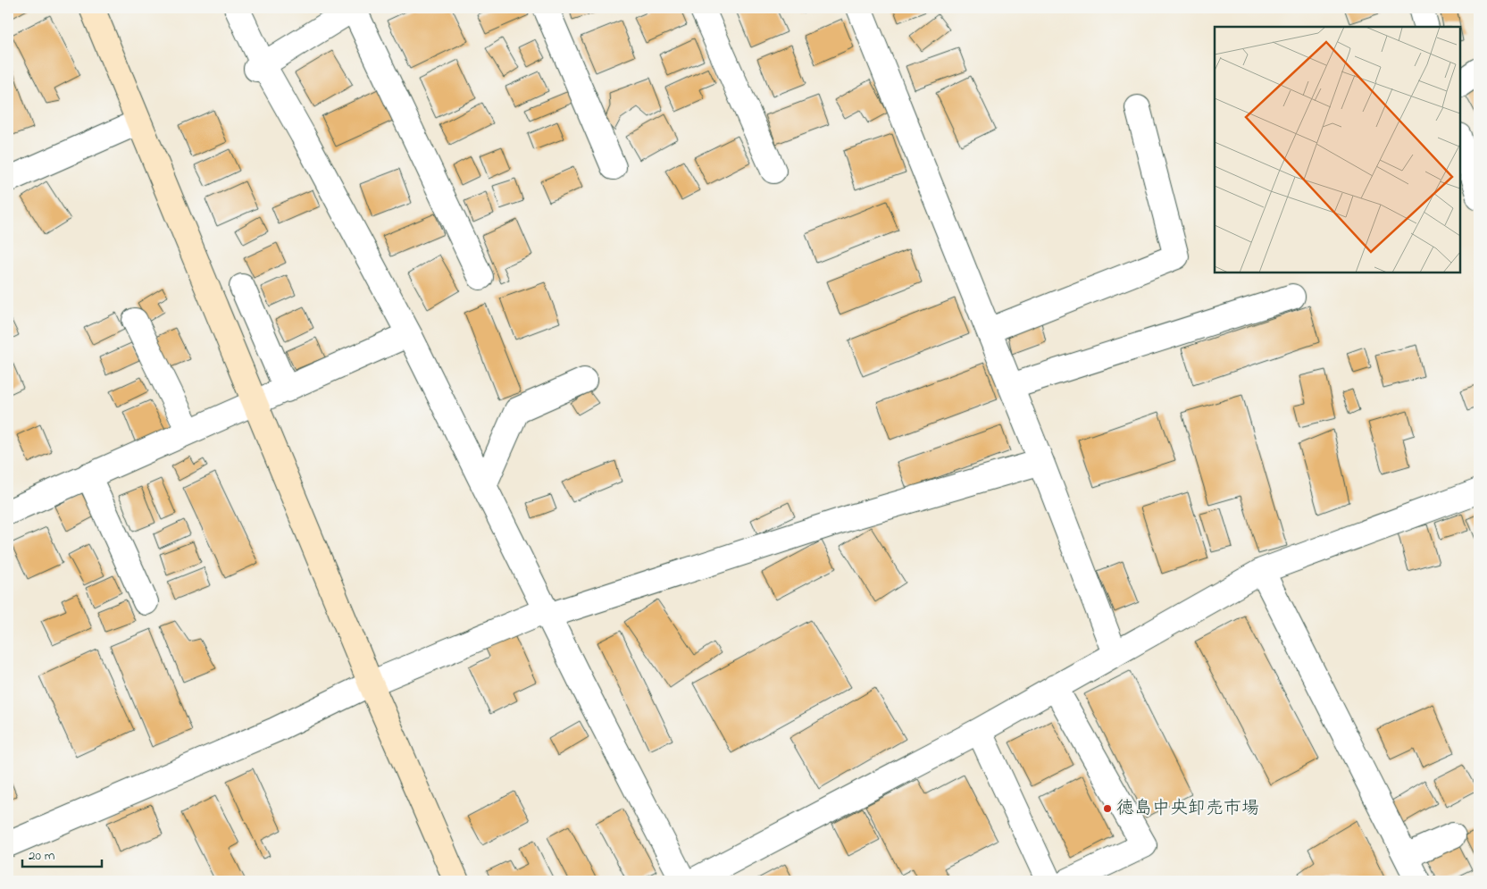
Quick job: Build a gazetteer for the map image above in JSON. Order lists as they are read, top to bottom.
{
  "places": ["徳島中央卸売市場"],
  "scale_bar": "20 m"
}
